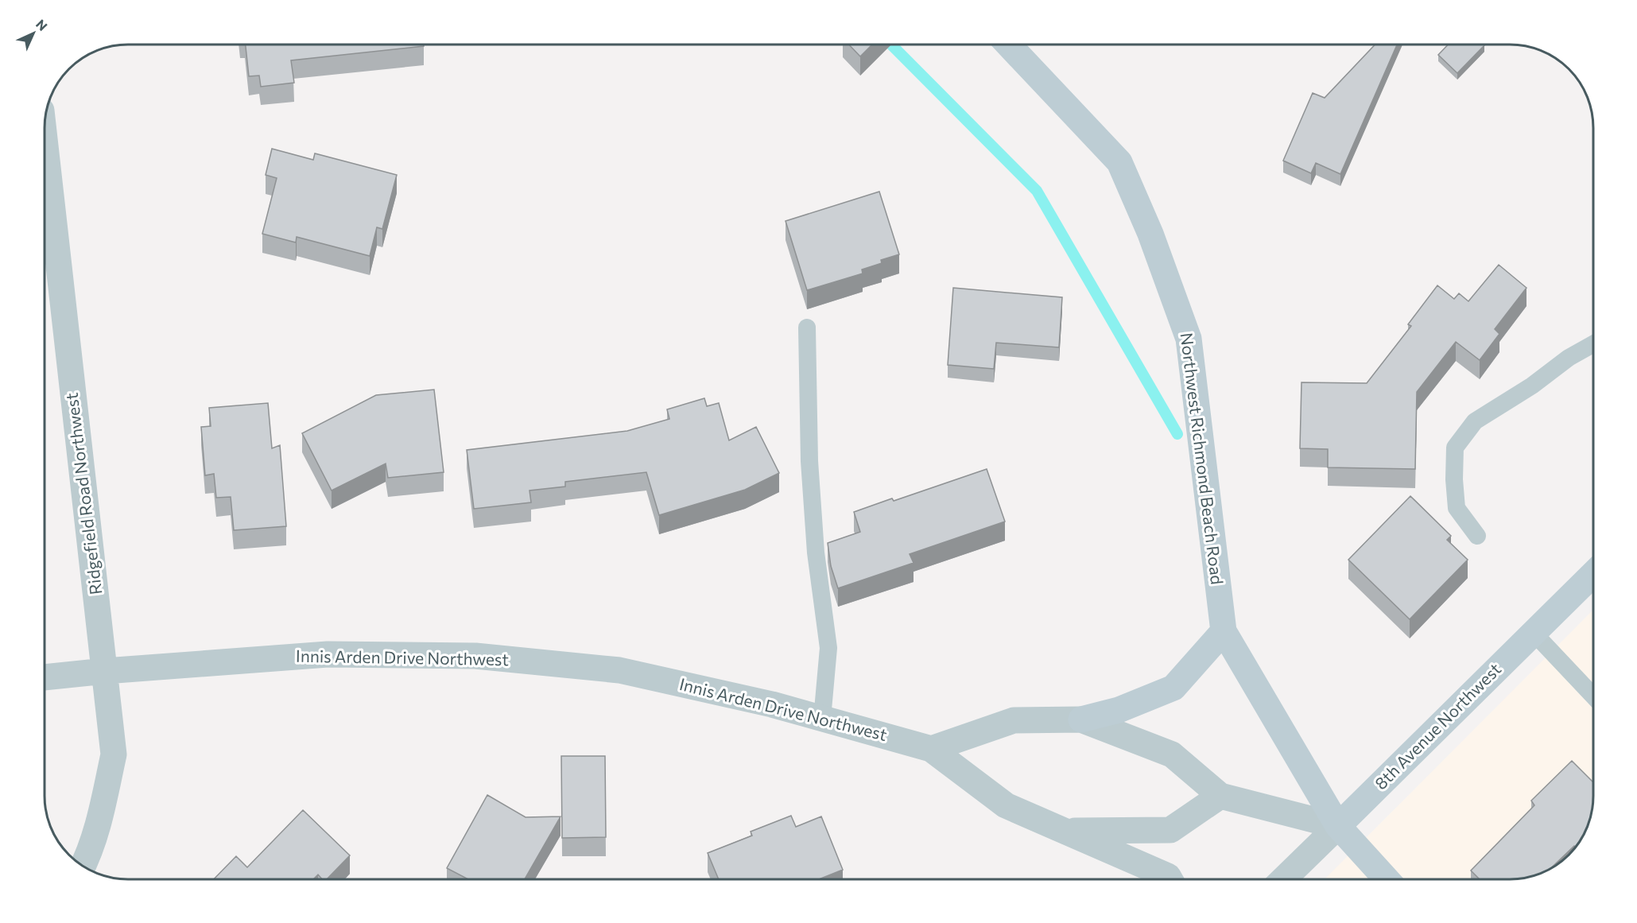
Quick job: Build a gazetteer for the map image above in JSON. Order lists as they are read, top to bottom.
{
  "streets": {
    "main road": ["Northwest Richmond Beach Road", "8th Avenue Northwest"],
    "street": ["Ridgefield Road Northwest", "Innis Arden Drive Northwest"]
  },
  "crossings": [
    ["Northwest Richmond Beach Road", "8th Avenue Northwest"],
    ["Ridgefield Road Northwest", "Innis Arden Drive Northwest"]
  ],
  "north": "top right"
}
